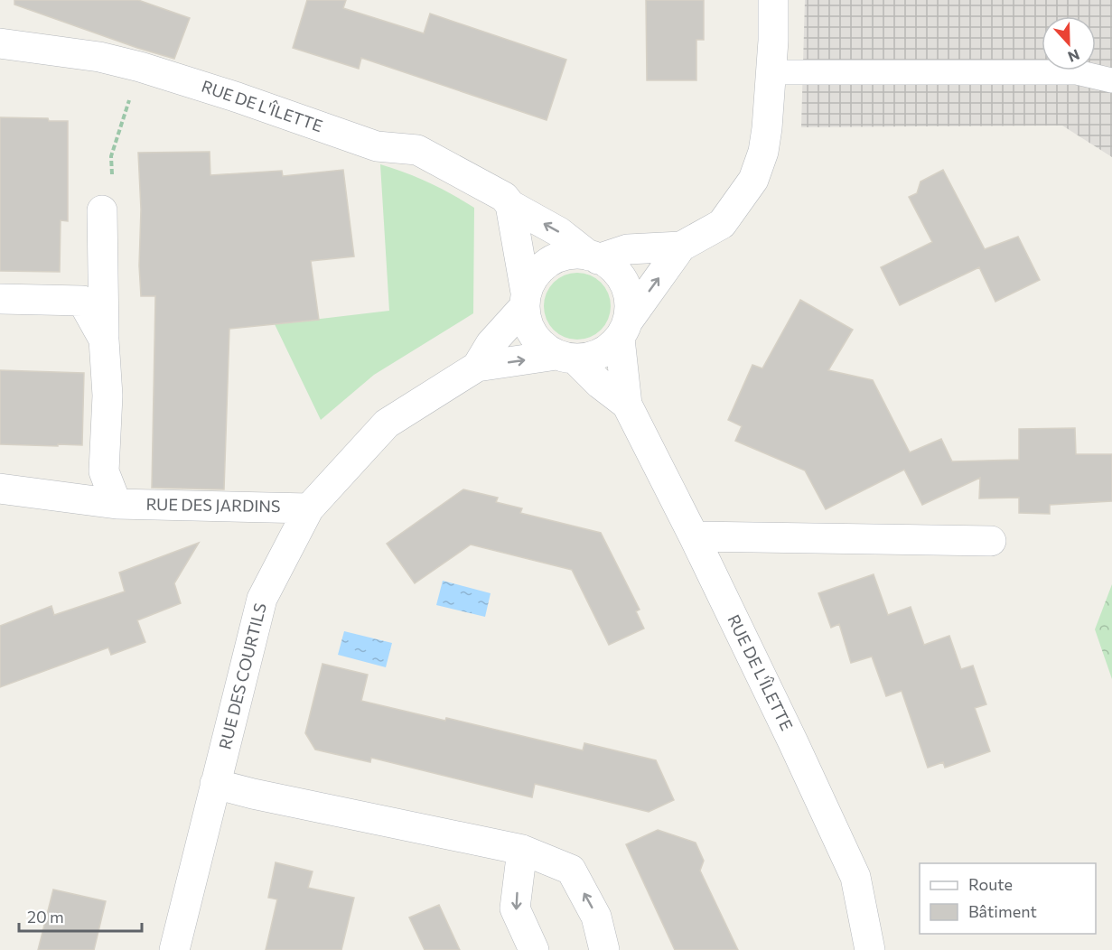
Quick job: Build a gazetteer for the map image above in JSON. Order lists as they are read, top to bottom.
{
  "streets": {
    "street": ["RUE DE L'ÎLETTE", "RUE DES JARDINS", "RUE DES COURTILS"]
  },
  "crossings": [
    ["RUE DE L'ÎLETTE", "RUE DES COURTILS"],
    ["RUE DES JARDINS", "RUE DES COURTILS"]
  ],
  "legend": ["Route", "Bâtiment"],
  "scale_bar": "20 m",
  "north": "bottom"
}
